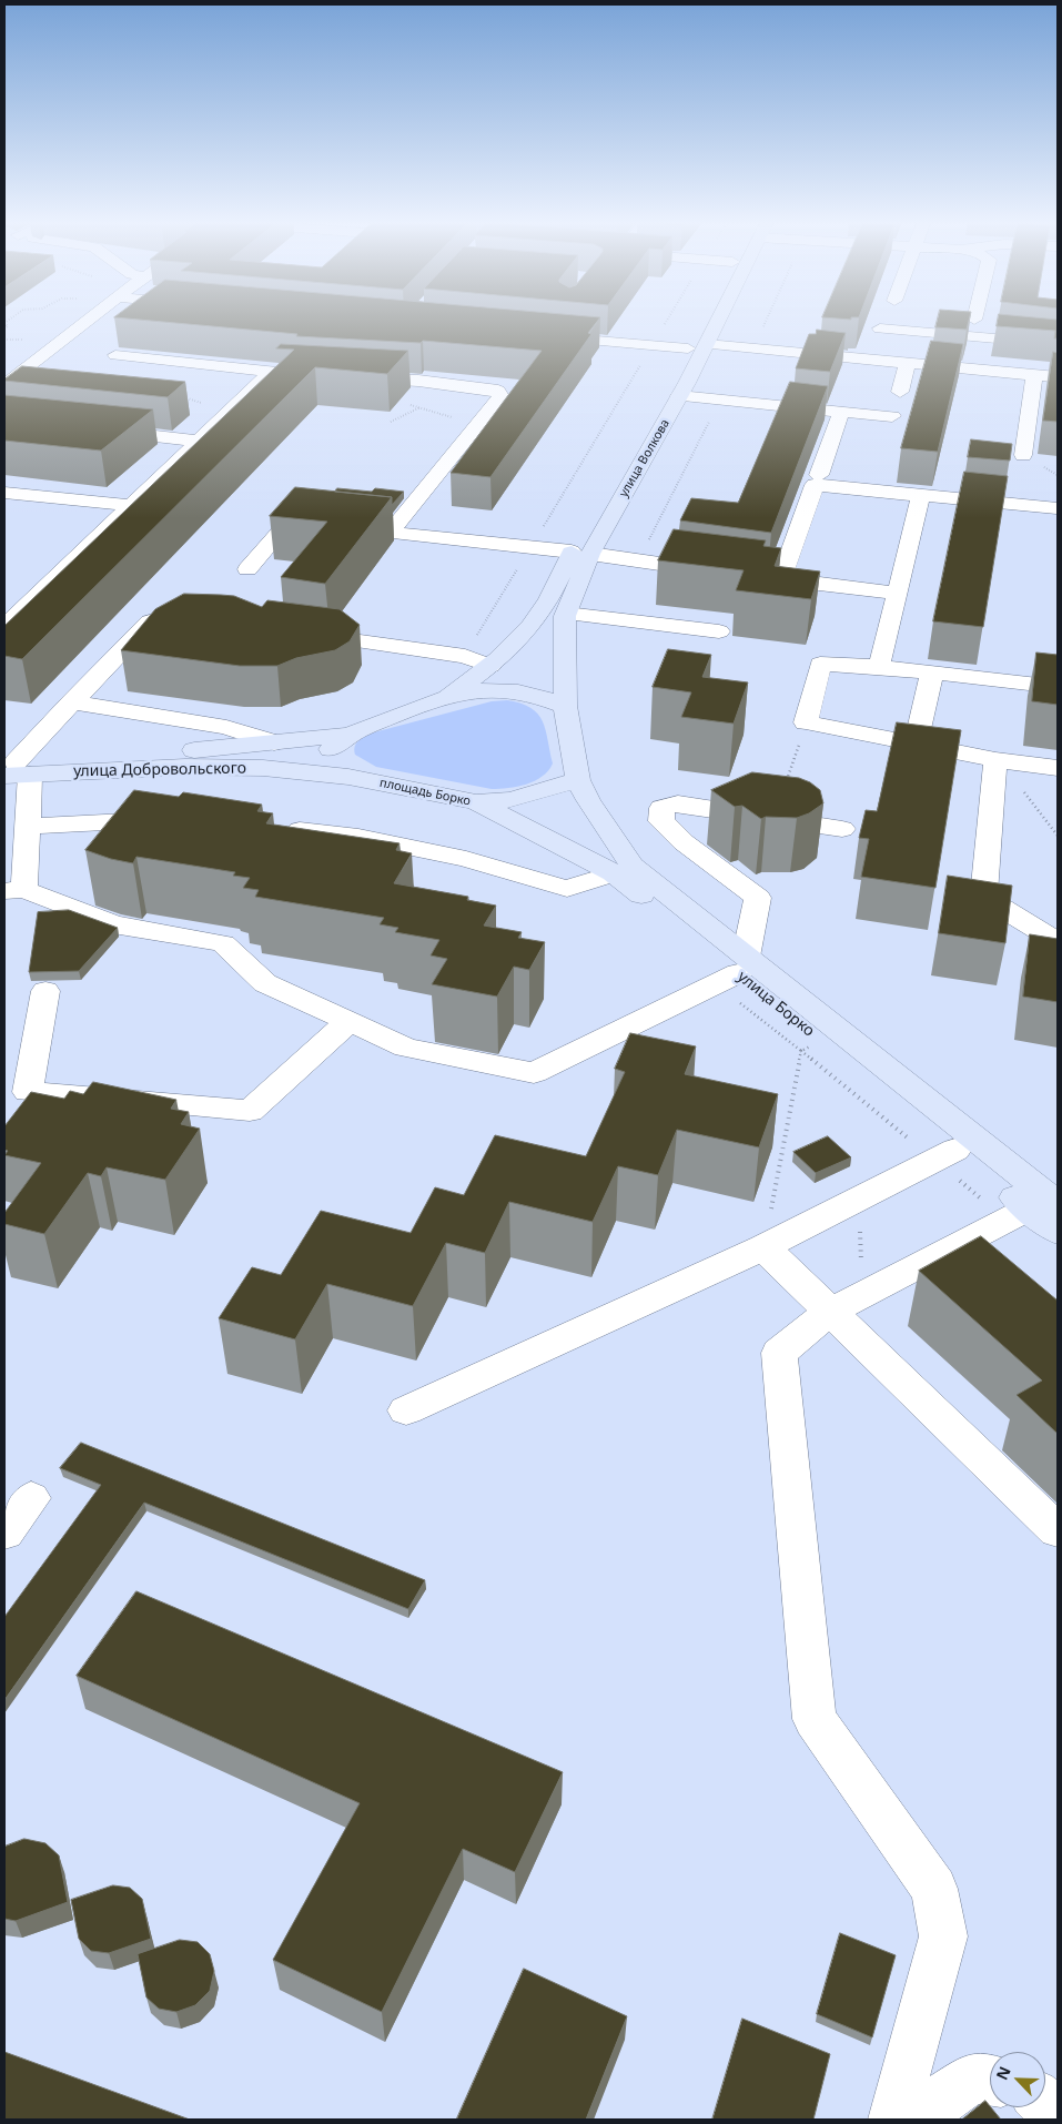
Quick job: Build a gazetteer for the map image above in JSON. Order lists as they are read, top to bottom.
{
  "streets": {
    "main road": [
      "улица Волкова",
      "улица Добровольского",
      "площадь Борко",
      "улица Борко"
    ]
  },
  "crossings": [
    ["улица Добровольского", "площадь Борко"],
    ["площадь Борко", "улица Борко"]
  ],
  "north": "top left"
}
